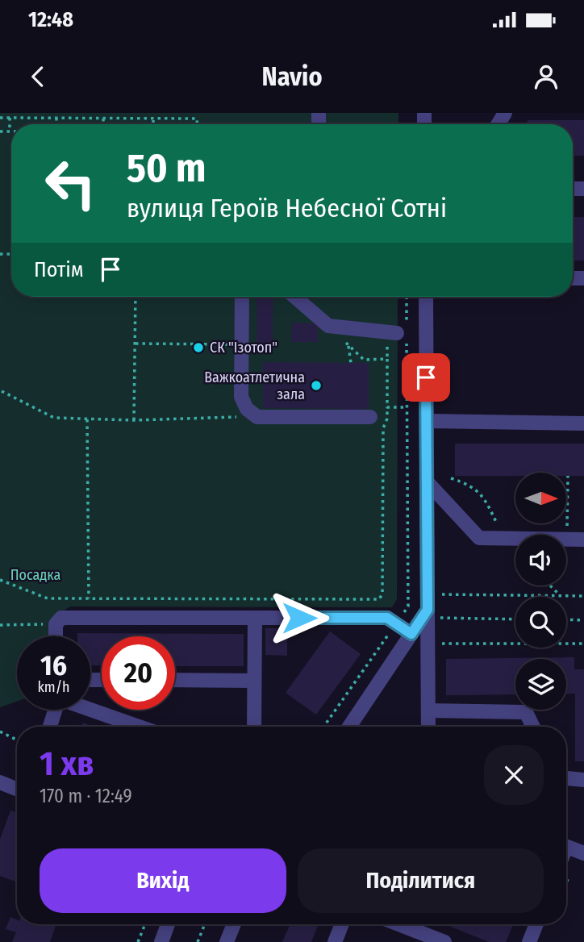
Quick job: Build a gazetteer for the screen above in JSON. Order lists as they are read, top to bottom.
{
  "parks": ["Посадка"],
  "places": ["СК \"Ізотоп\"", "Важкоатлетична зала"],
  "north": "right",
  "page": {
    "status": "12:48",
    "header": "Navio",
    "turn": ["50 m", "вулиця Героїв Небесної Сотні"],
    "then": "Потім",
    "speed": "16 km/h",
    "limit": "20",
    "heading": ["1 хв", "170 m · 12:49"],
    "buttons": ["Вихід", "Поділитися"]
  }
}
